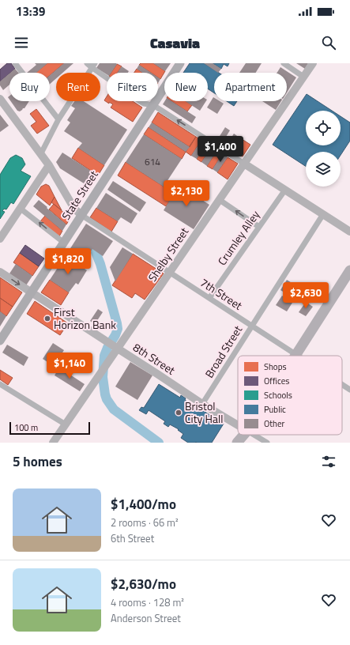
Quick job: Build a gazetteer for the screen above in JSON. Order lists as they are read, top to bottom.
{
  "streets": {
    "main road": ["State Street"],
    "street": [
      "Crumley Alley",
      "Shelby Street",
      "7th Street",
      "Broad Street",
      "8th Street"
    ]
  },
  "crossings": [
    ["State Street", "7th Street"],
    ["State Street", "8th Street"],
    ["Crumley Alley", "7th Street"],
    ["Shelby Street", "7th Street"],
    ["Shelby Street", "8th Street"],
    ["7th Street", "Broad Street"],
    ["Broad Street", "8th Street"]
  ],
  "places": ["First Horizon Bank", "Bristol City Hall"],
  "house_numbers": ["614"],
  "legend": [
    "Shops",
    "Offices",
    "Schools",
    "Public",
    "Other"
  ],
  "scale_bar": "100 m",
  "page": {
    "status": "13:39",
    "header": "Casavia",
    "chip": [
      "Buy",
      "Rent",
      "Filters",
      "New",
      "Apartment"
    ],
    "price": [
      "$1,400",
      "$2,130",
      "$1,820",
      "$2,630",
      "$1,140"
    ],
    "scale": "100 m",
    "heading": "5 homes",
    "list": [
      {
        "name": "$1,400/mo",
        "note": "2 rooms · 66 m² · 6th Street"
      },
      {
        "name": "$2,630/mo",
        "note": "4 rooms · 128 m² · Anderson Street"
      }
    ]
  }
}
